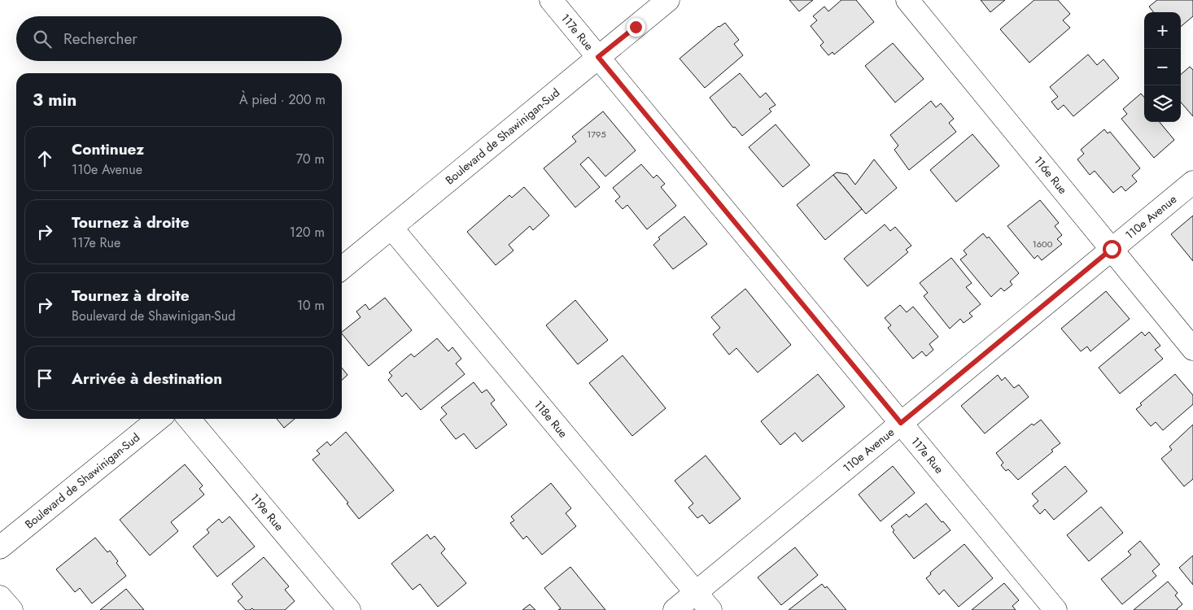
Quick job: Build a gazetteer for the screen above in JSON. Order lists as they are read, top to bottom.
{
  "streets": {
    "street": [
      "117e Rue",
      "Boulevard de Shawinigan-Sud",
      "116e Rue",
      "110e Avenue",
      "118e Rue",
      "119e Rue"
    ]
  },
  "crossings": [
    ["117e Rue", "Boulevard de Shawinigan-Sud"],
    ["117e Rue", "110e Avenue"],
    ["Boulevard de Shawinigan-Sud", "118e Rue"],
    ["116e Rue", "110e Avenue"],
    ["110e Avenue", "118e Rue"]
  ],
  "house_numbers": ["1795", "1600"],
  "page": {
    "map_buttons": ["+", "−"],
    "search": "Rechercher",
    "heading": ["3 min", "À pied · 200 m"],
    "list": [
      ["Continuez", "110e Avenue", "70 m"],
      ["Tournez à droite", "117e Rue", "120 m"],
      ["Tournez à droite", "Boulevard de Shawinigan-Sud", "10 m"],
      "Arrivée à destination"
    ]
  }
}
